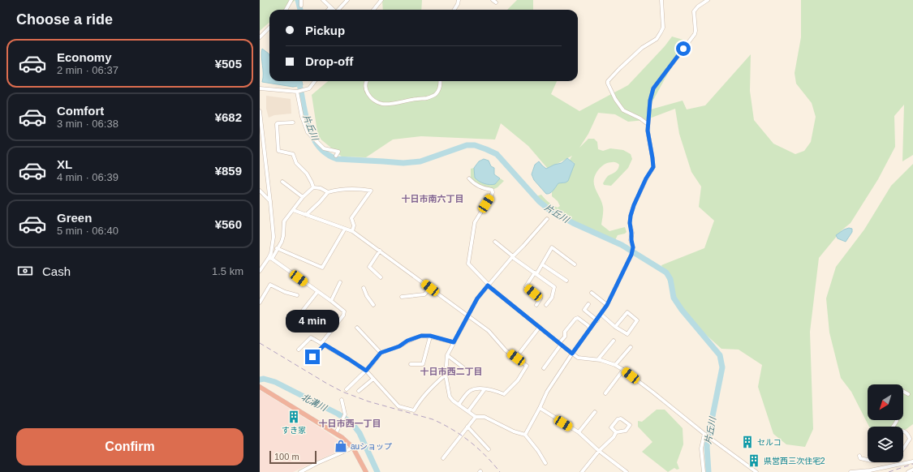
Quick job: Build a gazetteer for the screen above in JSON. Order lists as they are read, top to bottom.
{
  "districts": ["十日市南六丁目", "十日市西二丁目", "十日市西一丁目"],
  "water": ["片丘川", "北溝川"],
  "places": {
    "building": ["すき家", "セルコ", "県営西三次住宅2"],
    "shop": ["auショップ"]
  },
  "scale_bar": "100 m",
  "north": "bottom left",
  "page": {
    "heading": "Choose a ride",
    "banner": ["Pickup", "Drop-off"],
    "list": [
      {
        "name": "Economy",
        "note": "2 min · 06:37",
        "value": "¥505"
      },
      {
        "name": "Comfort",
        "note": "3 min · 06:38",
        "value": "¥682"
      },
      {
        "name": "XL",
        "note": "4 min · 06:39",
        "value": "¥859"
      },
      {
        "name": "Green",
        "note": "5 min · 06:40",
        "value": "¥560"
      }
    ],
    "pay": ["Cash", "1.5 km"],
    "bubble": "4 min",
    "buttons": "Confirm",
    "scale": "100 m"
  }
}
